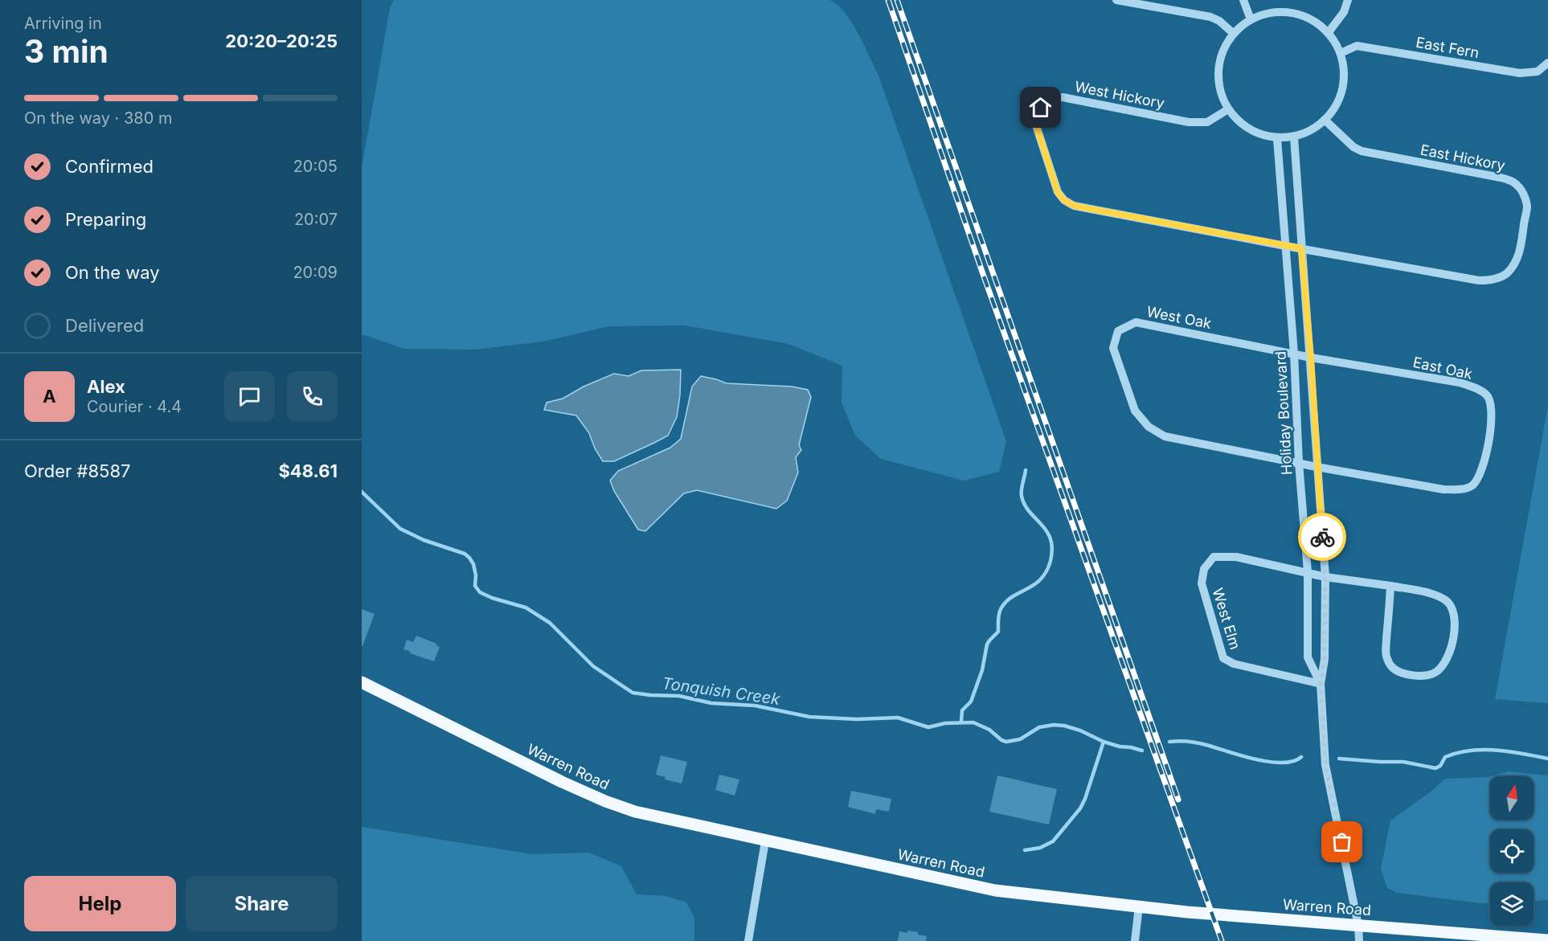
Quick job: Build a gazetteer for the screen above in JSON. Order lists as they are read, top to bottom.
{
  "streets": {
    "main road": ["Warren Road"],
    "street": [
      "East Fern",
      "West Hickory",
      "East Hickory",
      "West Oak",
      "East Oak",
      "Holiday Boulevard",
      "West Elm"
    ]
  },
  "crossings": [
    ["East Fern", "West Hickory"],
    ["East Fern", "East Hickory"],
    ["East Fern", "Holiday Boulevard"],
    ["West Hickory", "East Hickory"],
    ["West Hickory", "Holiday Boulevard"],
    ["East Hickory", "Holiday Boulevard"],
    ["West Oak", "East Oak"],
    ["West Oak", "Holiday Boulevard"],
    ["East Oak", "Holiday Boulevard"],
    ["Holiday Boulevard", "West Elm"],
    ["Holiday Boulevard", "Warren Road"]
  ],
  "water": ["Tonquish Creek"],
  "north": "top",
  "page": {
    "heading": ["3 min", "Arriving in", "20:20–20:25"],
    "panel": [
      "Alex",
      "Courier · 4.4",
      "Order #8587",
      "$48.61"
    ],
    "bar": "On the way · 380 m",
    "list": [
      ["Confirmed", "20:05"],
      ["Preparing", "20:07"],
      ["On the way", "20:09"],
      "Delivered"
    ],
    "round": "A",
    "buttons": ["Help", "Share"]
  }
}
